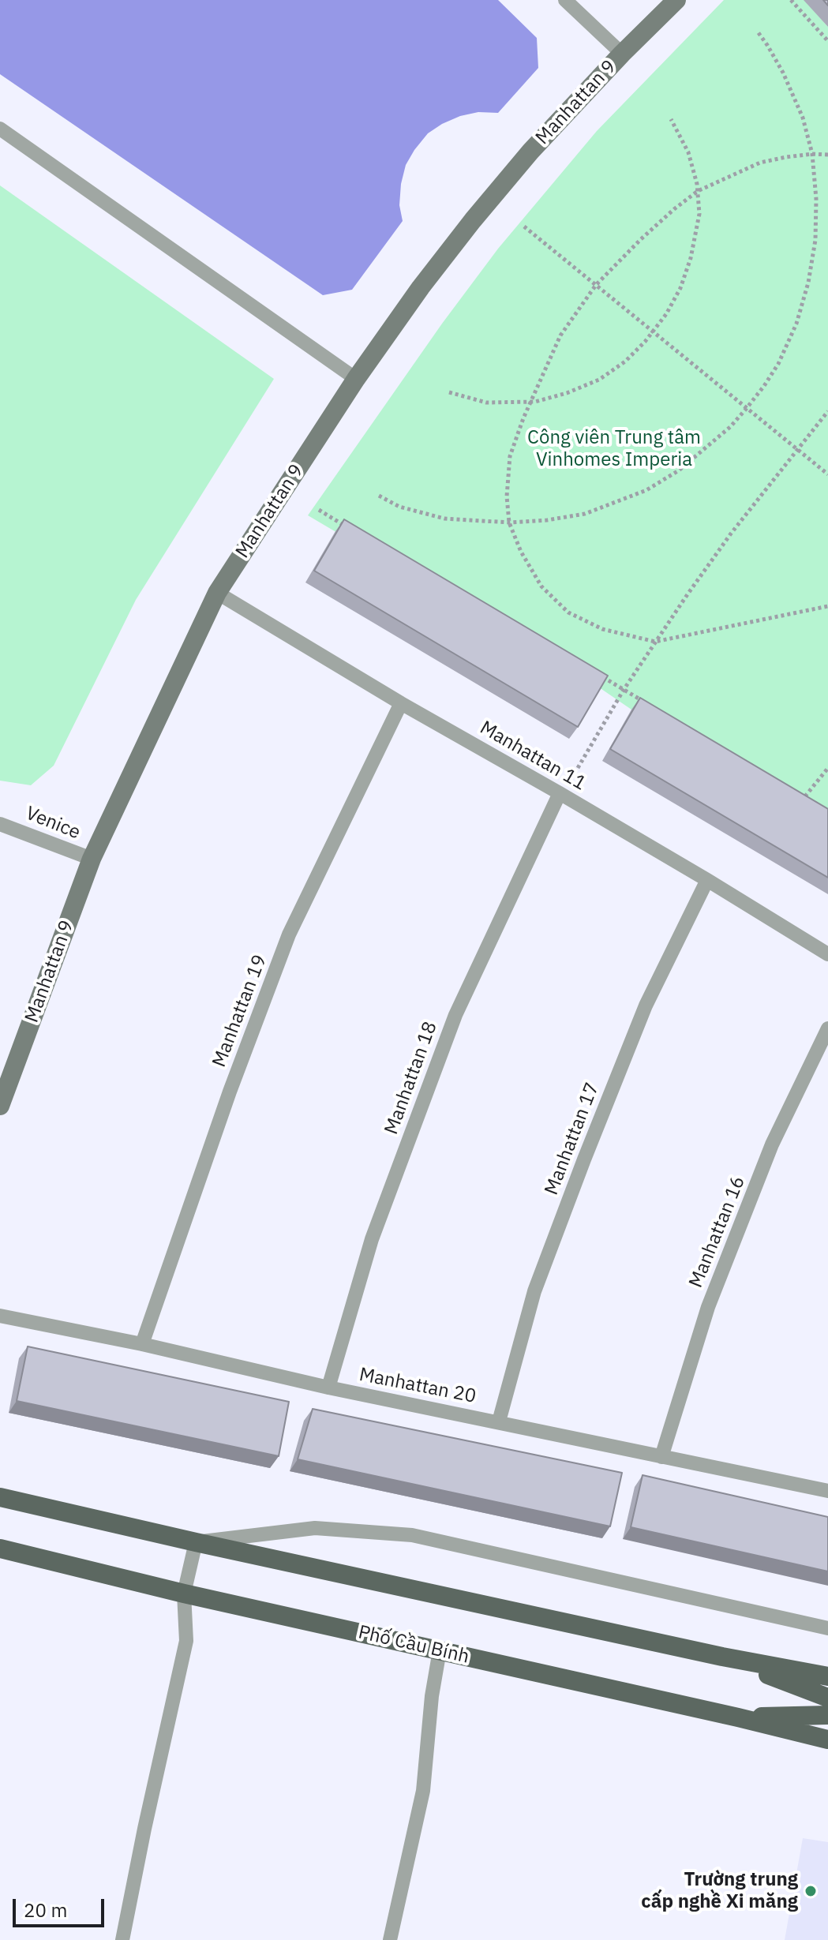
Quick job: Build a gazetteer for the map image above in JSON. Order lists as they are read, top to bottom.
{
  "streets": {
    "main road": ["Manhattan 9", "Phố Cầu Bính"],
    "lane": [
      "Manhattan 11",
      "Venice",
      "Manhattan 19",
      "Manhattan 18",
      "Manhattan 17",
      "Manhattan 16",
      "Manhattan 20"
    ]
  },
  "crossings": [
    ["Manhattan 9", "Manhattan 11"],
    ["Manhattan 9", "Venice"],
    ["Manhattan 11", "Manhattan 19"],
    ["Manhattan 11", "Manhattan 18"],
    ["Manhattan 11", "Manhattan 17"],
    ["Manhattan 19", "Manhattan 20"],
    ["Manhattan 18", "Manhattan 20"],
    ["Manhattan 17", "Manhattan 20"],
    ["Manhattan 16", "Manhattan 20"]
  ],
  "parks": ["Công viên Trung tâm Vinhomes Imperia"],
  "places": ["Trường trung cấp nghề Xi măng"],
  "scale_bar": "20 m"
}
